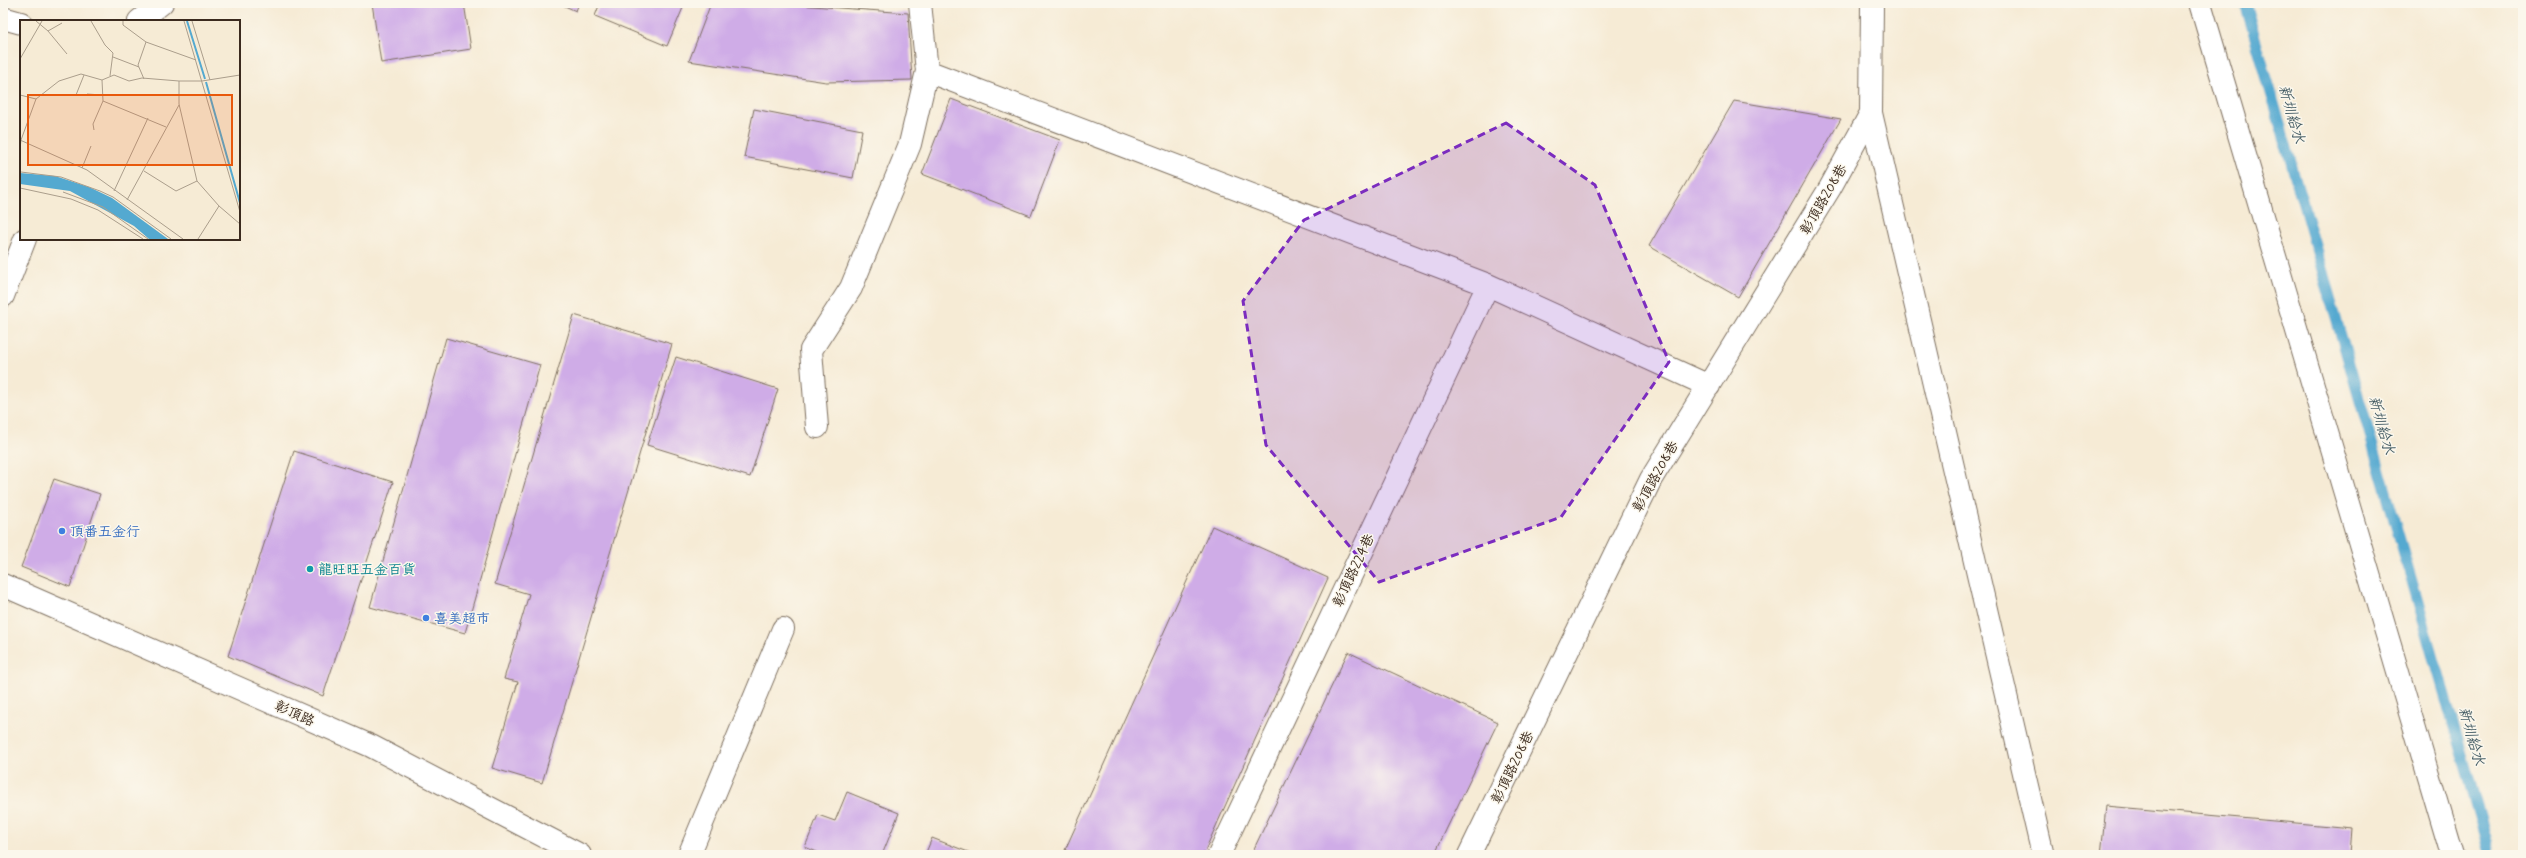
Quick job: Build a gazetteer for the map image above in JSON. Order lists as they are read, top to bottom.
{
  "streets": {
    "street": ["彰頂路208巷", "彰頂路224巷", "彰頂路"]
  },
  "water": ["新圳給水"],
  "places": ["頂番五金行", "龍旺旺五金百貨", "喜美超市"]
}
